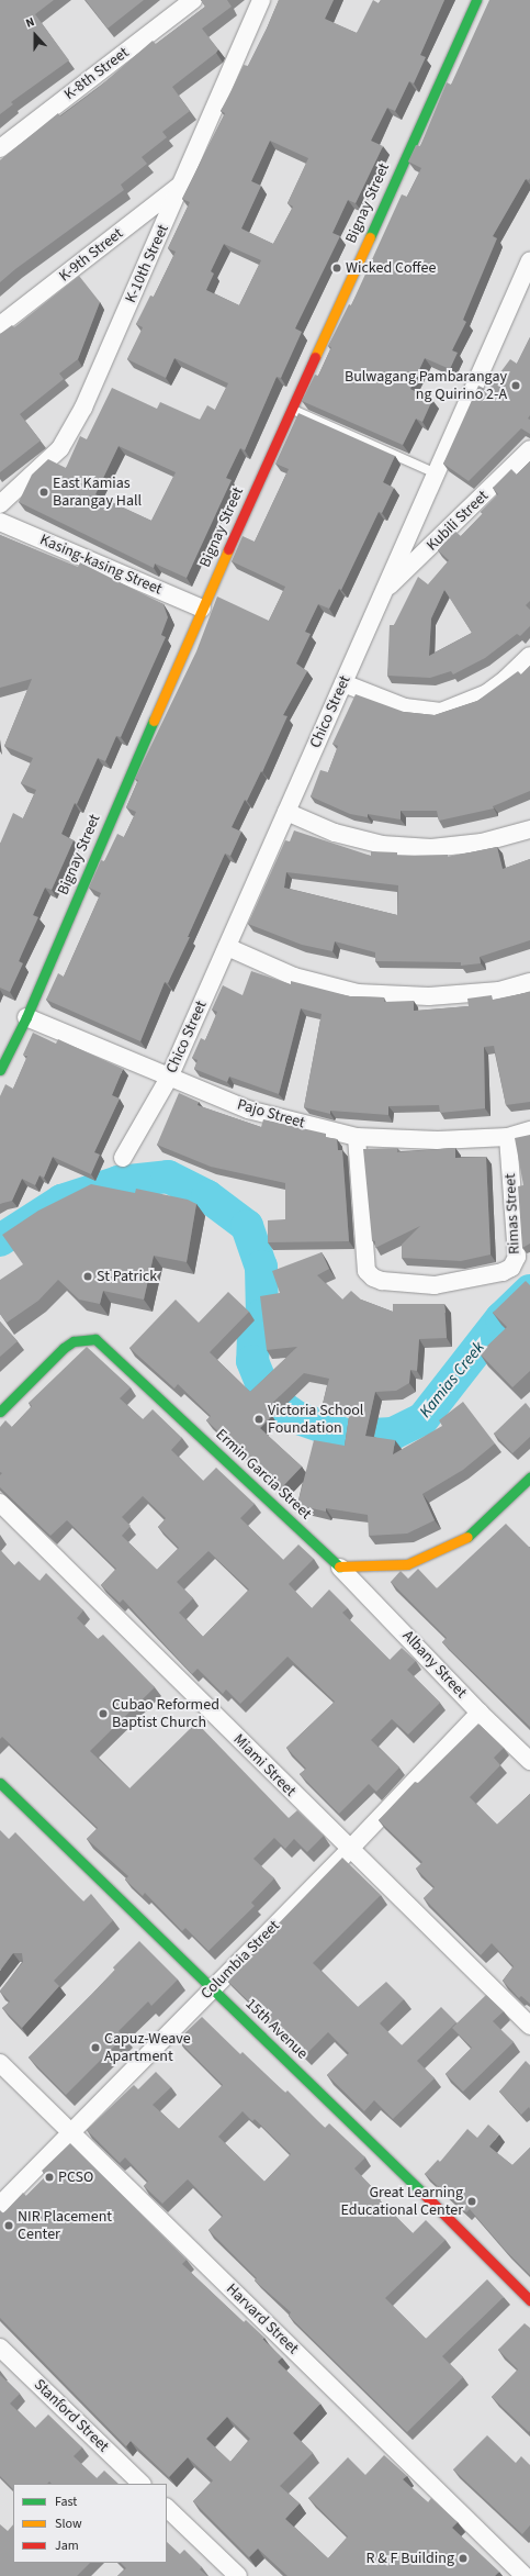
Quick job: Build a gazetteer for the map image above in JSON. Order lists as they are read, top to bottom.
{
  "streets": {
    "street": [
      "K-8th Street",
      "Bignay Street",
      "K-9th Street",
      "K-10th Street",
      "Kubili Street",
      "Kasing-kasing Street",
      "Chico Street",
      "Pajo Street",
      "Rimas Street",
      "Ermin Garcia Street",
      "Albany Street",
      "Miami Street",
      "Columbia Street",
      "15th Avenue",
      "Harvard Street",
      "Stanford Street"
    ]
  },
  "crossings": [
    ["Bignay Street", "Kasing-kasing Street"],
    ["Bignay Street", "Pajo Street"],
    ["K-9th Street", "K-10th Street"],
    ["Kubili Street", "Chico Street"],
    ["Chico Street", "Pajo Street"],
    ["Pajo Street", "Rimas Street"],
    ["Ermin Garcia Street", "Albany Street"],
    ["Albany Street", "Columbia Street"],
    ["Miami Street", "Columbia Street"],
    ["Columbia Street", "15th Avenue"],
    ["Columbia Street", "Harvard Street"]
  ],
  "water": ["Kamias Creek"],
  "places": [
    "Wicked Coffee",
    "Bulwagang Pambarangay ng Quirino 2-A",
    "East Kamias Barangay Hall",
    "St Patrick",
    "Victoria School Foundation",
    "Cubao Reformed Baptist Church",
    "Capuz-Weave Apartment",
    "PCSO",
    "Great Learning Educational Center",
    "NIR Placement Center",
    "R & F Building"
  ],
  "legend": ["Fast", "Slow", "Jam"],
  "north": "top"
}
